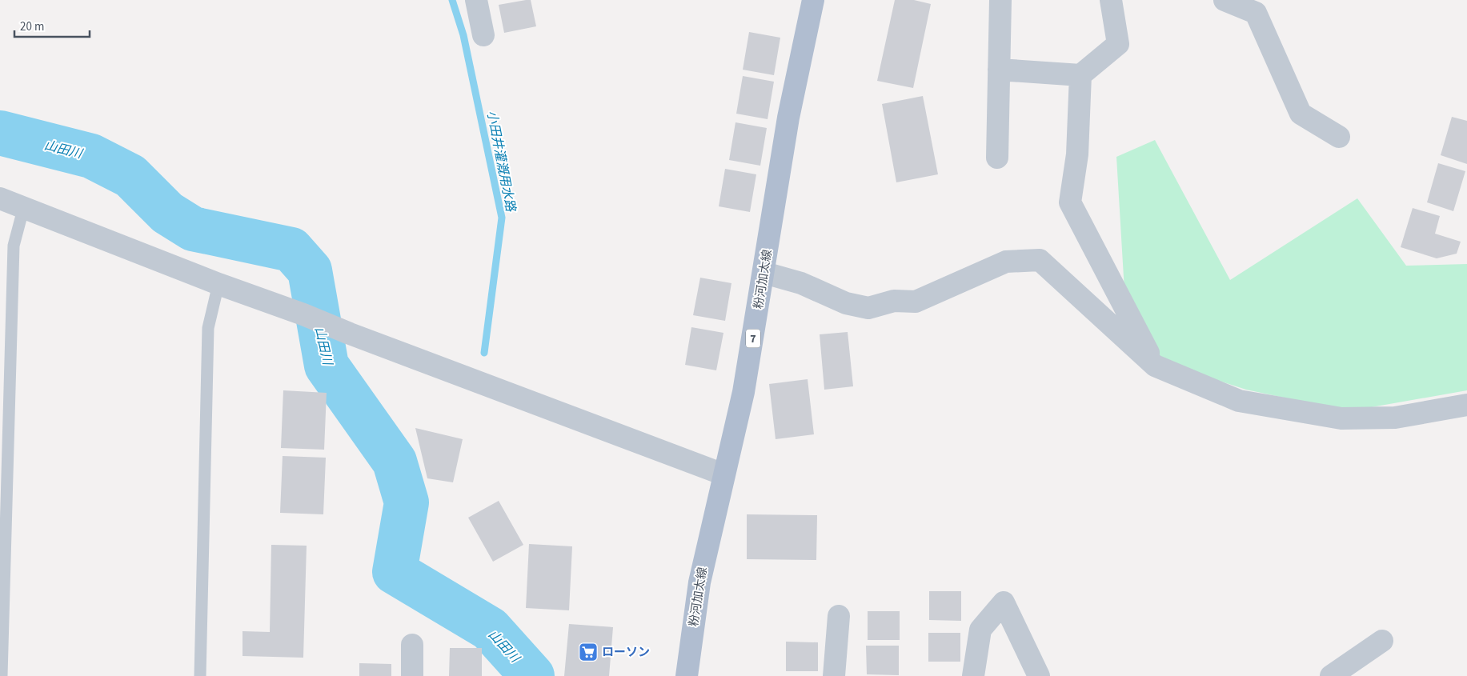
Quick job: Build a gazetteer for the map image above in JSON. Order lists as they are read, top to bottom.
{
  "streets": {
    "main road": ["粉河加太線", "7"]
  },
  "water": ["山田川", "小田井灌漑用水路"],
  "places": {
    "supermarket": ["ローソン"]
  },
  "scale_bar": "20 m"
}
